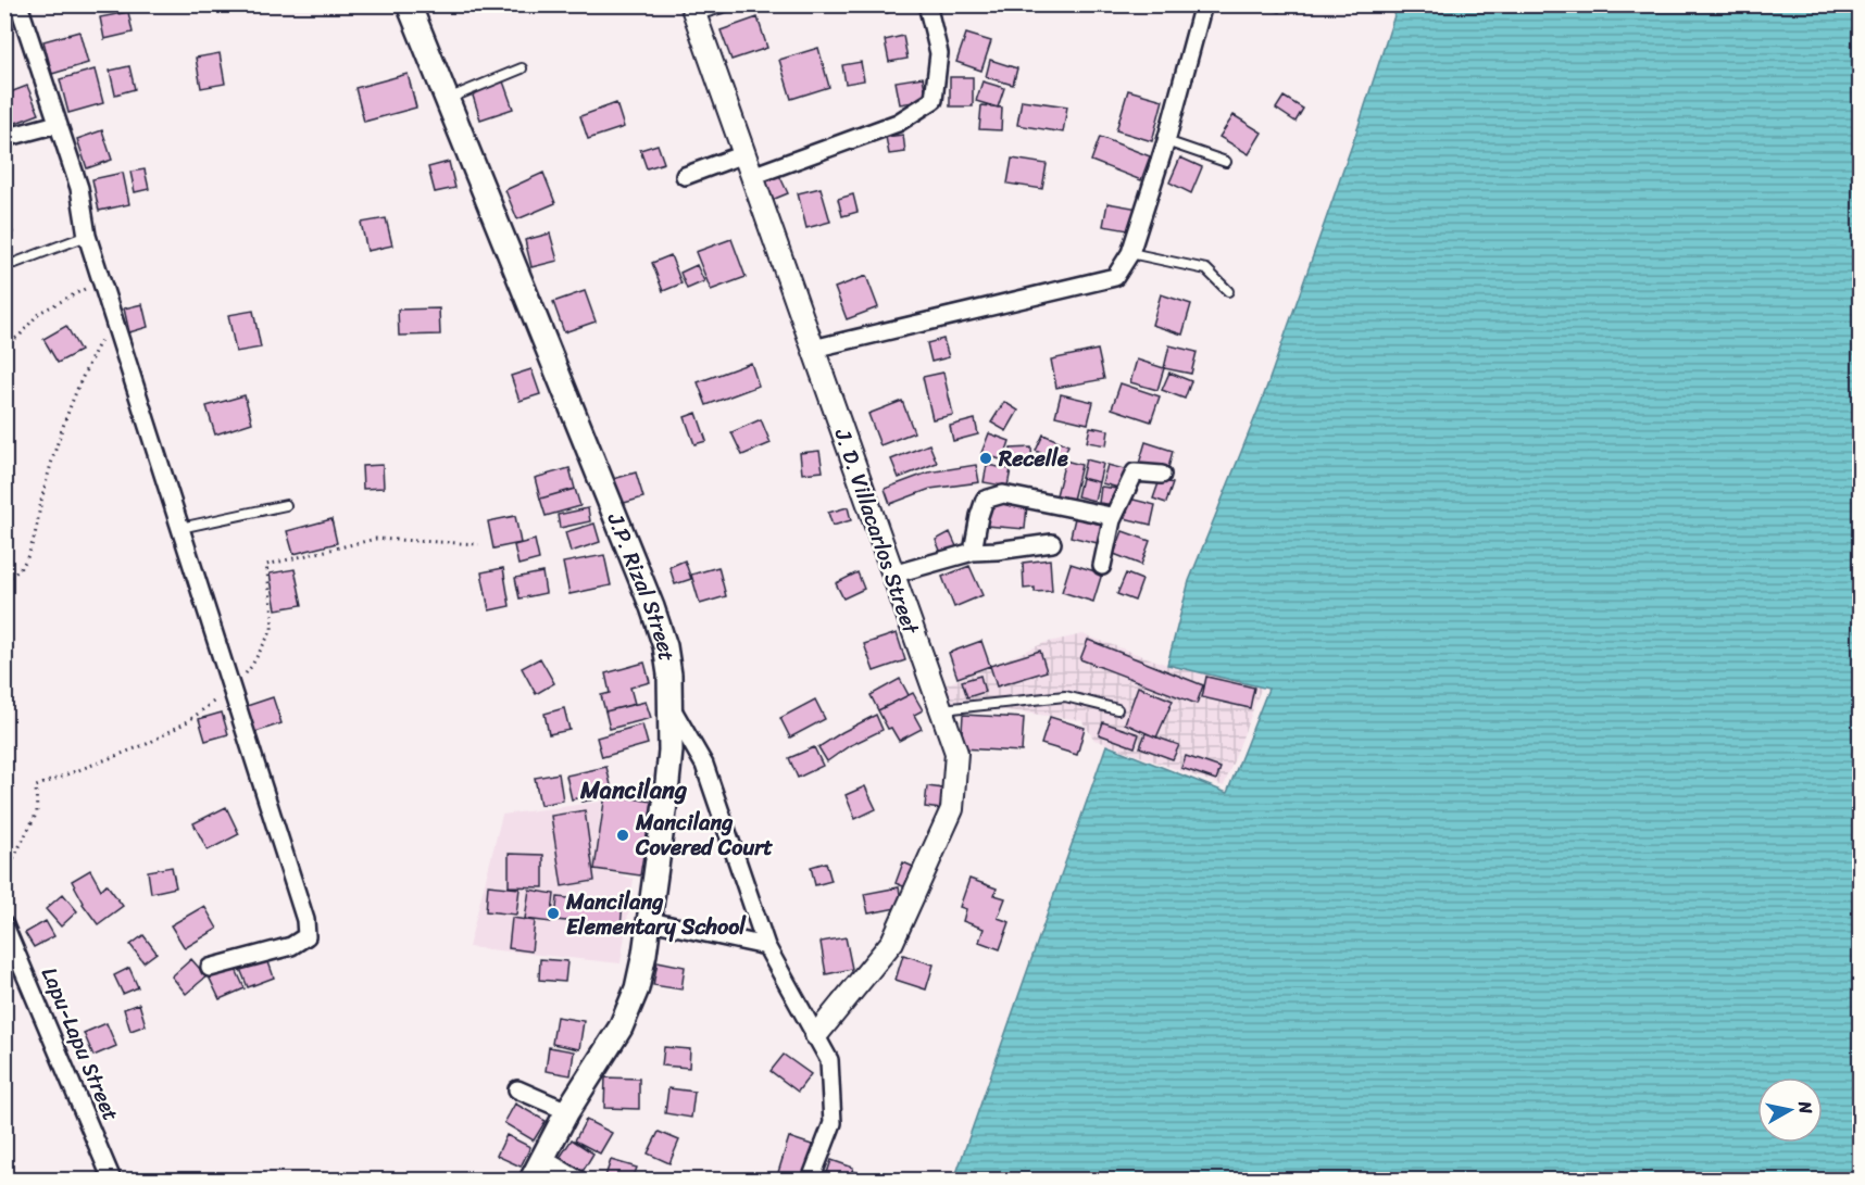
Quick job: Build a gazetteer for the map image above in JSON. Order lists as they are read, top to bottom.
{
  "streets": {
    "main road": ["J.P. Rizal Street"],
    "street": ["J. D. Villacarlos Street", "Lapu-Lapu Street"]
  },
  "districts": ["Mancilang"],
  "places": ["Recelle", "Mancilang Covered Court", "Mancilang Elementary School"],
  "north": "right"
}
